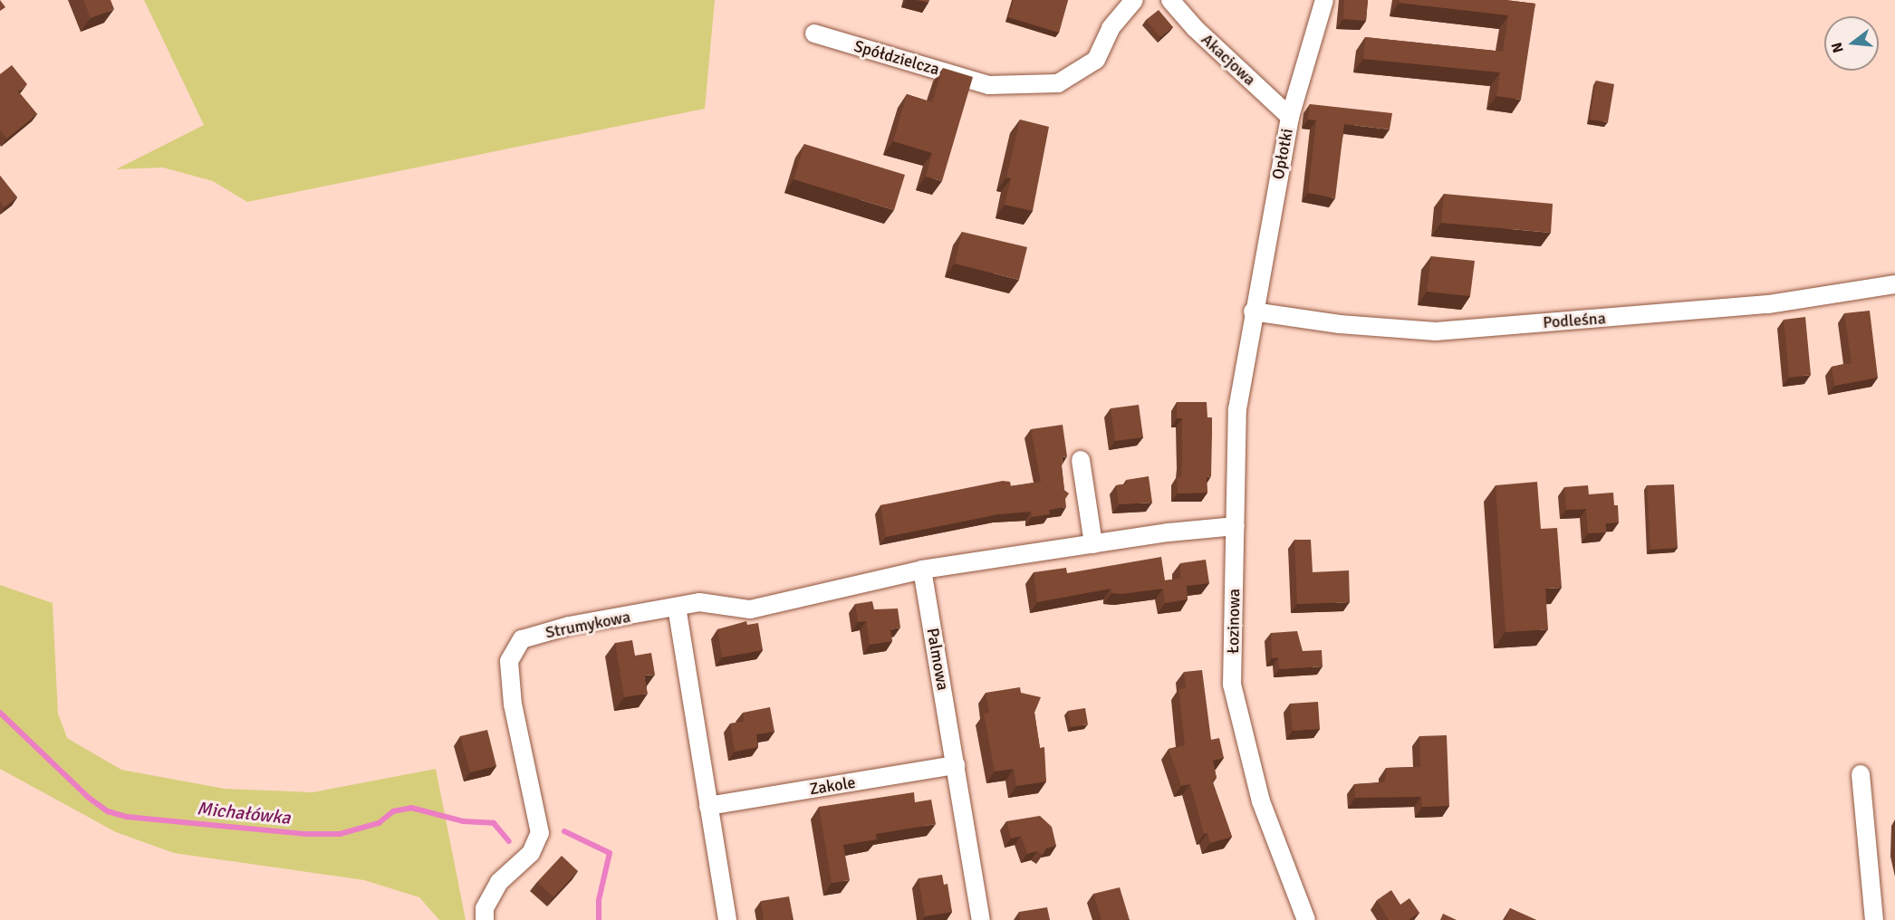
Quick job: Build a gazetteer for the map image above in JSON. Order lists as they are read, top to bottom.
{
  "streets": {
    "street": [
      "Spółdzielcza",
      "Akacjowa",
      "Opłotki",
      "Podleśna",
      "Łozinowa",
      "Strumykowa",
      "Palmowa",
      "Zakole"
    ]
  },
  "crossings": [
    ["Akacjowa", "Opłotki"],
    ["Opłotki", "Podleśna"],
    ["Opłotki", "Łozinowa"],
    ["Podleśna", "Łozinowa"],
    ["Strumykowa", "Palmowa"],
    ["Palmowa", "Zakole"]
  ],
  "water": ["Michałówka"],
  "north": "left"
}
